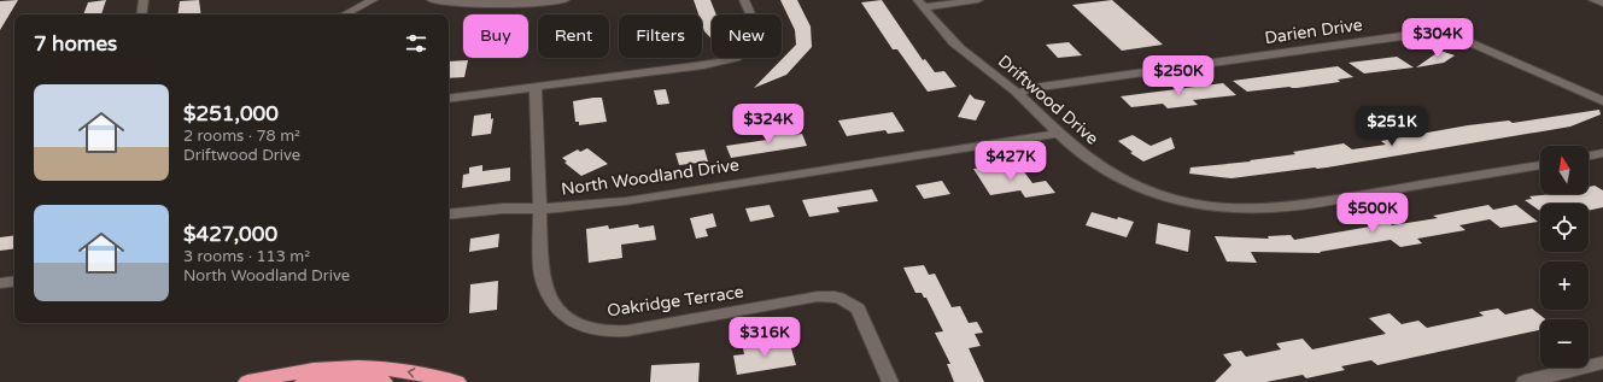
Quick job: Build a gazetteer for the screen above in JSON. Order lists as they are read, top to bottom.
{
  "streets": {
    "street": [
      "Darien Drive",
      "Driftwood Drive",
      "North Woodland Drive",
      "Oakridge Terrace"
    ]
  },
  "crossings": [
    ["Darien Drive", "Driftwood Drive"],
    ["Driftwood Drive", "North Woodland Drive"],
    ["North Woodland Drive", "Oakridge Terrace"]
  ],
  "north": "top",
  "page": {
    "chip": [
      "Buy",
      "Rent",
      "Filters",
      "New"
    ],
    "heading": "7 homes",
    "price": [
      "$304K",
      "$250K",
      "$324K",
      "$251K",
      "$427K",
      "$500K",
      "$316K"
    ],
    "list": [
      {
        "name": "$251,000",
        "note": "2 rooms · 78 m² · Driftwood Drive"
      },
      {
        "name": "$427,000",
        "note": "3 rooms · 113 m² · North Woodland Drive"
      }
    ],
    "map_buttons": ["+", "−"]
  }
}
